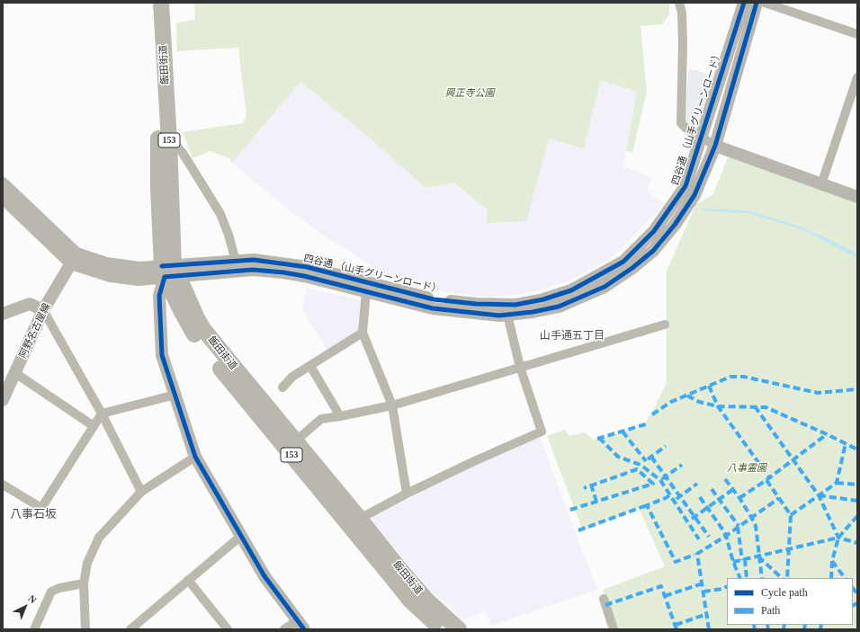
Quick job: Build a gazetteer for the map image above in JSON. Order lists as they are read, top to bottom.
{
  "streets": {
    "highway": ["飯田街道", "153"],
    "street": ["四谷通 （山手グリーンロード）", "阿野名古屋線"]
  },
  "crossings": [
    ["飯田街道", "四谷通 （山手グリーンロード）"]
  ],
  "districts": ["山手通五丁目", "八事石坂"],
  "parks": ["興正寺公園", "八事霊園"],
  "legend": ["Cycle path", "Path"],
  "north": "top right"
}
